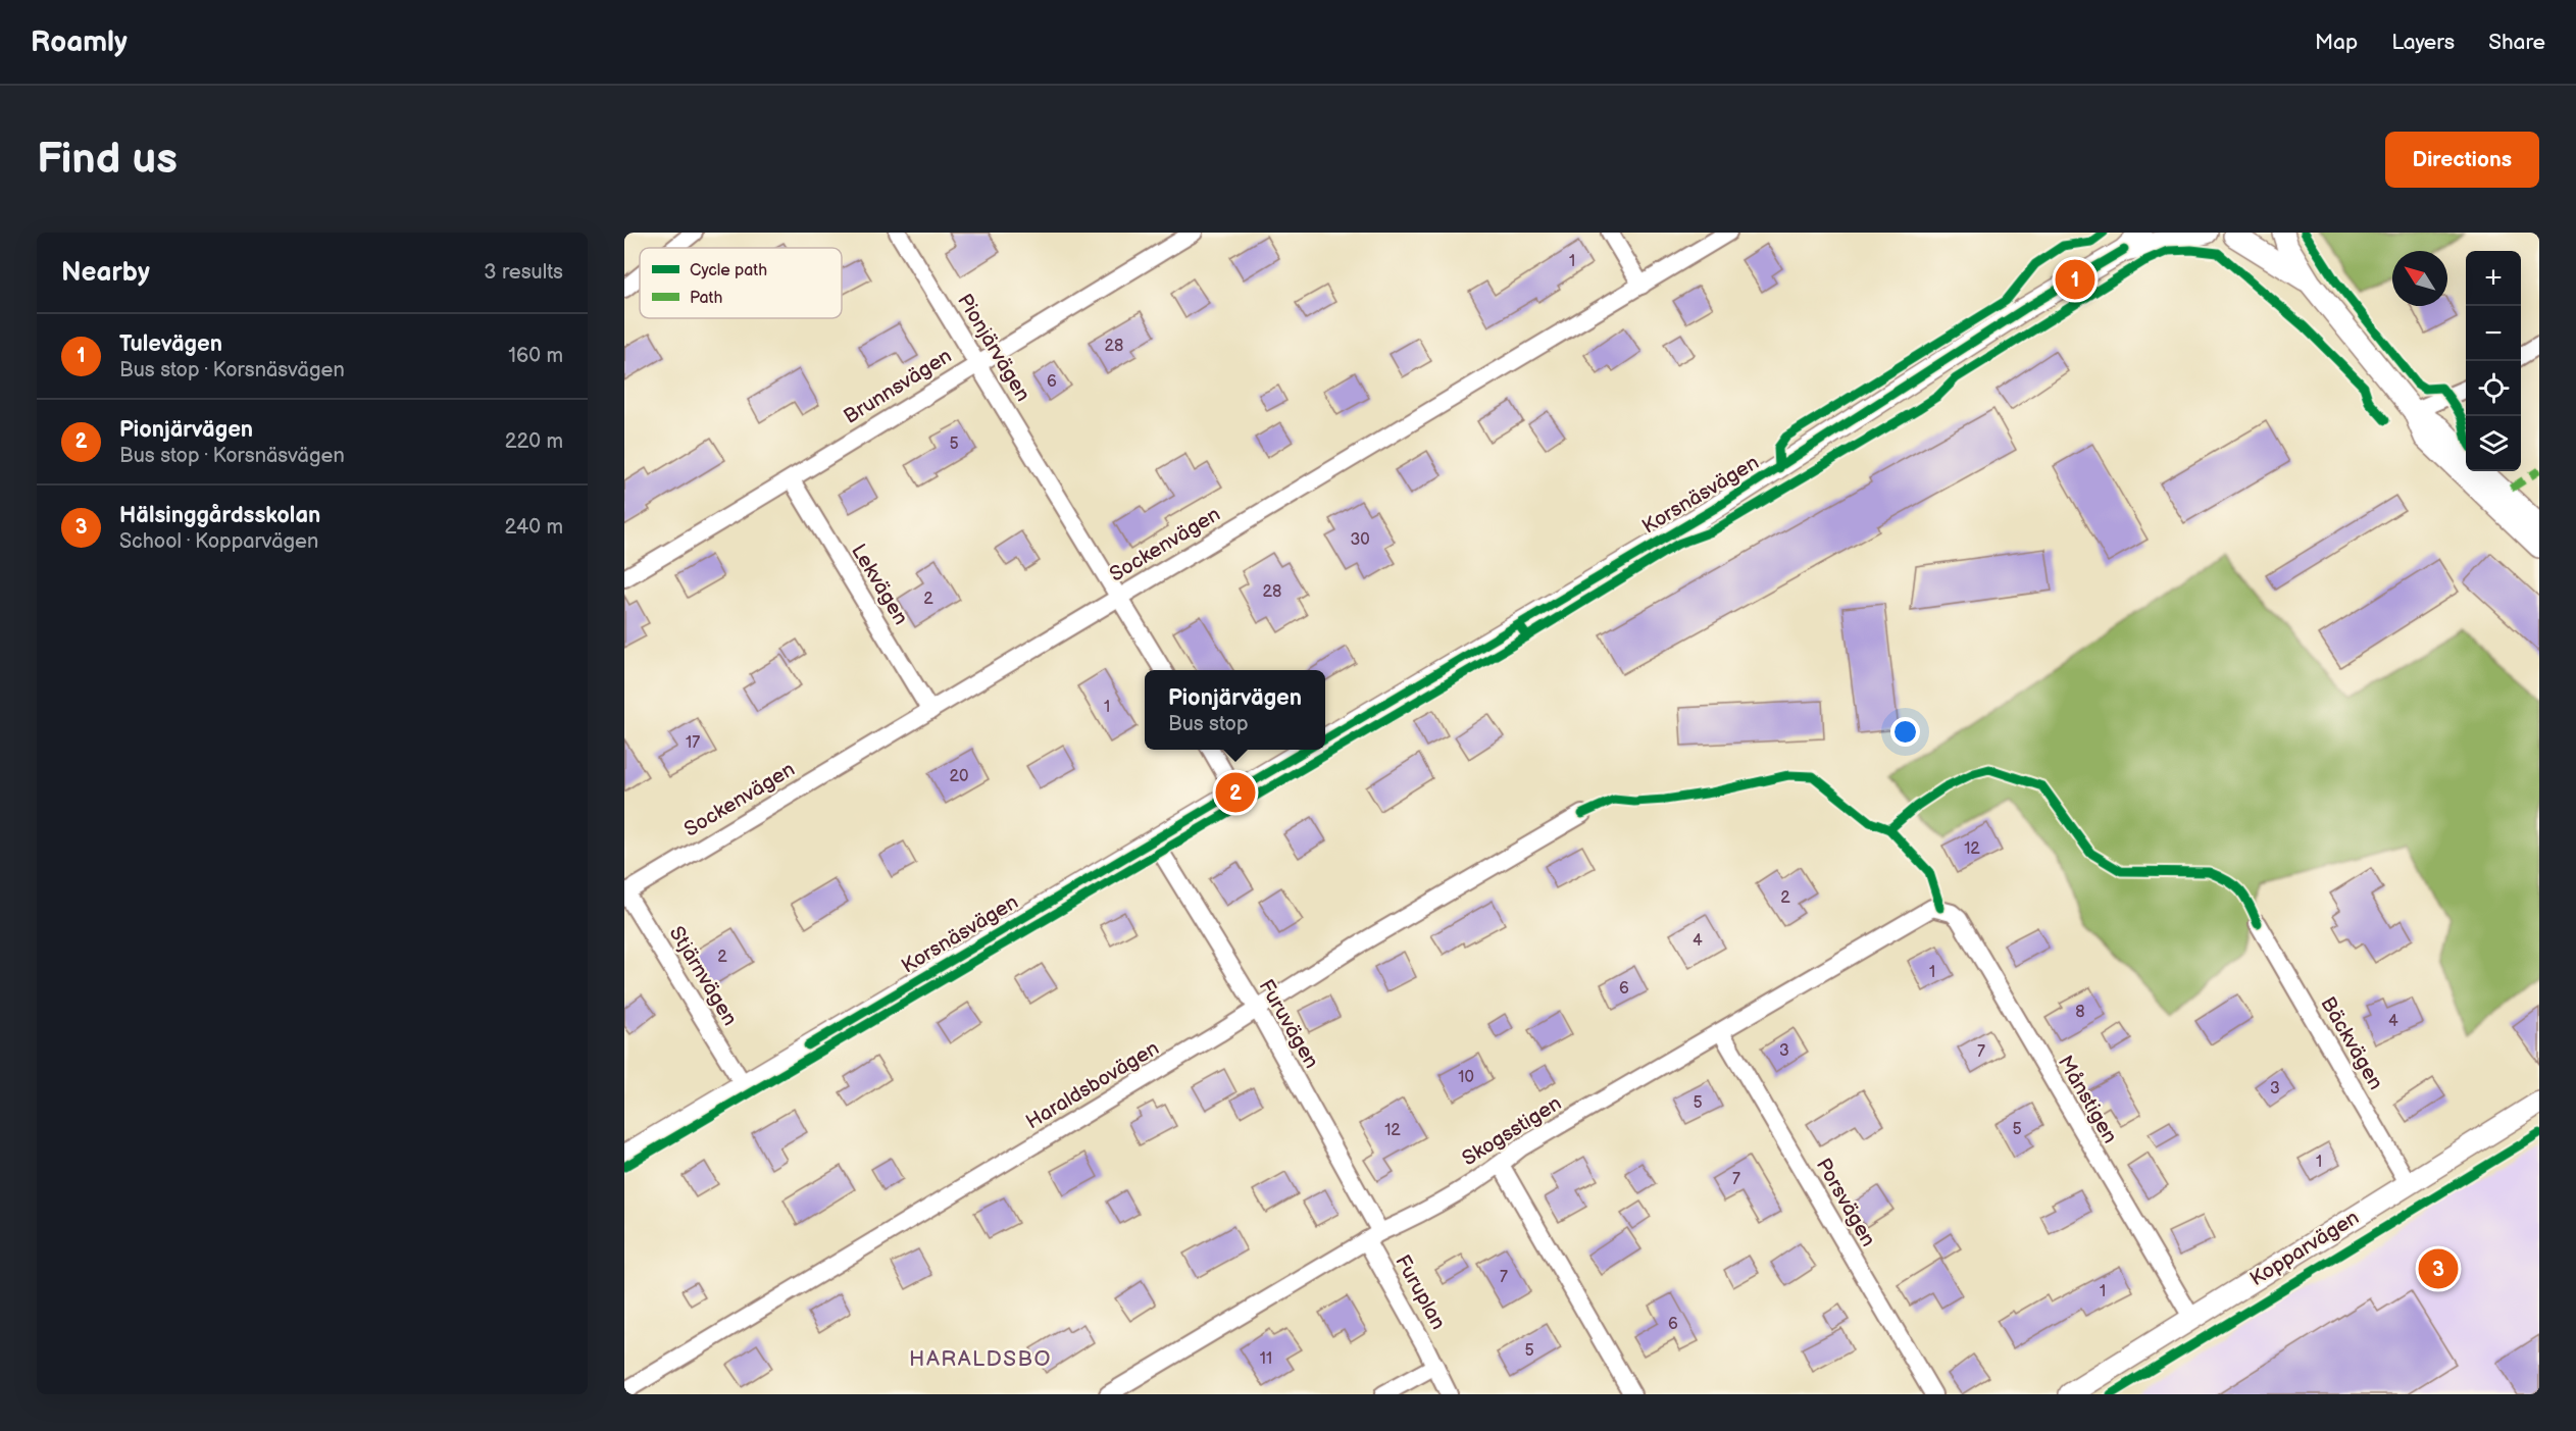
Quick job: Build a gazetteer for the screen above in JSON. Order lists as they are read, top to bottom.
{
  "streets": {
    "street": [
      "Pionjärvägen",
      "Brunnsvägen",
      "Korsnäsvägen",
      "Sockenvägen",
      "Lekvägen",
      "Stjärnvägen",
      "Furuvägen",
      "Bäckvägen",
      "Haraldsbovägen",
      "Månstigen",
      "Skogsstigen",
      "Porsvägen",
      "Kopparvägen",
      "Furuplan"
    ]
  },
  "crossings": [
    ["Pionjärvägen", "Brunnsvägen"],
    ["Pionjärvägen", "Sockenvägen"],
    ["Brunnsvägen", "Lekvägen"],
    ["Korsnäsvägen", "Stjärnvägen"],
    ["Korsnäsvägen", "Furuvägen"],
    ["Sockenvägen", "Lekvägen"],
    ["Sockenvägen", "Stjärnvägen"],
    ["Furuvägen", "Haraldsbovägen"],
    ["Furuvägen", "Skogsstigen"],
    ["Furuvägen", "Furuplan"],
    ["Bäckvägen", "Kopparvägen"],
    ["Månstigen", "Skogsstigen"],
    ["Månstigen", "Kopparvägen"],
    ["Skogsstigen", "Porsvägen"],
    ["Skogsstigen", "Furuplan"]
  ],
  "districts": ["HARALDSBO"],
  "house_numbers": [
    "1",
    "28",
    "6",
    "5",
    "30",
    "28",
    "2",
    "1",
    "17",
    "20",
    "12",
    "2",
    "4",
    "2",
    "1",
    "6",
    "8",
    "4",
    "3",
    "7",
    "10",
    "3",
    "5",
    "5",
    "12",
    "1",
    "7",
    "7",
    "1",
    "6",
    "5",
    "11"
  ],
  "legend": ["Cycle path", "Path"],
  "north": "top left",
  "page": {
    "header": "Roamly",
    "nav": ["Map", "Layers", "Share"],
    "buttons": "Directions",
    "title": "Find us",
    "heading": ["Nearby", "3 results"],
    "map_buttons": ["+", "−"],
    "pins": ["1", "2", "3"],
    "list": [
      {
        "mark": "1",
        "name": "Tulevägen",
        "note": "Bus stop · Korsnäsvägen",
        "value": "160 m"
      },
      {
        "mark": "2",
        "name": "Pionjärvägen",
        "note": "Bus stop · Korsnäsvägen",
        "value": "220 m"
      },
      {
        "mark": "3",
        "name": "Hälsinggårdsskolan",
        "note": "School · Kopparvägen",
        "value": "240 m"
      }
    ],
    "popup": ["Pionjärvägen", "Bus stop"]
  }
}
